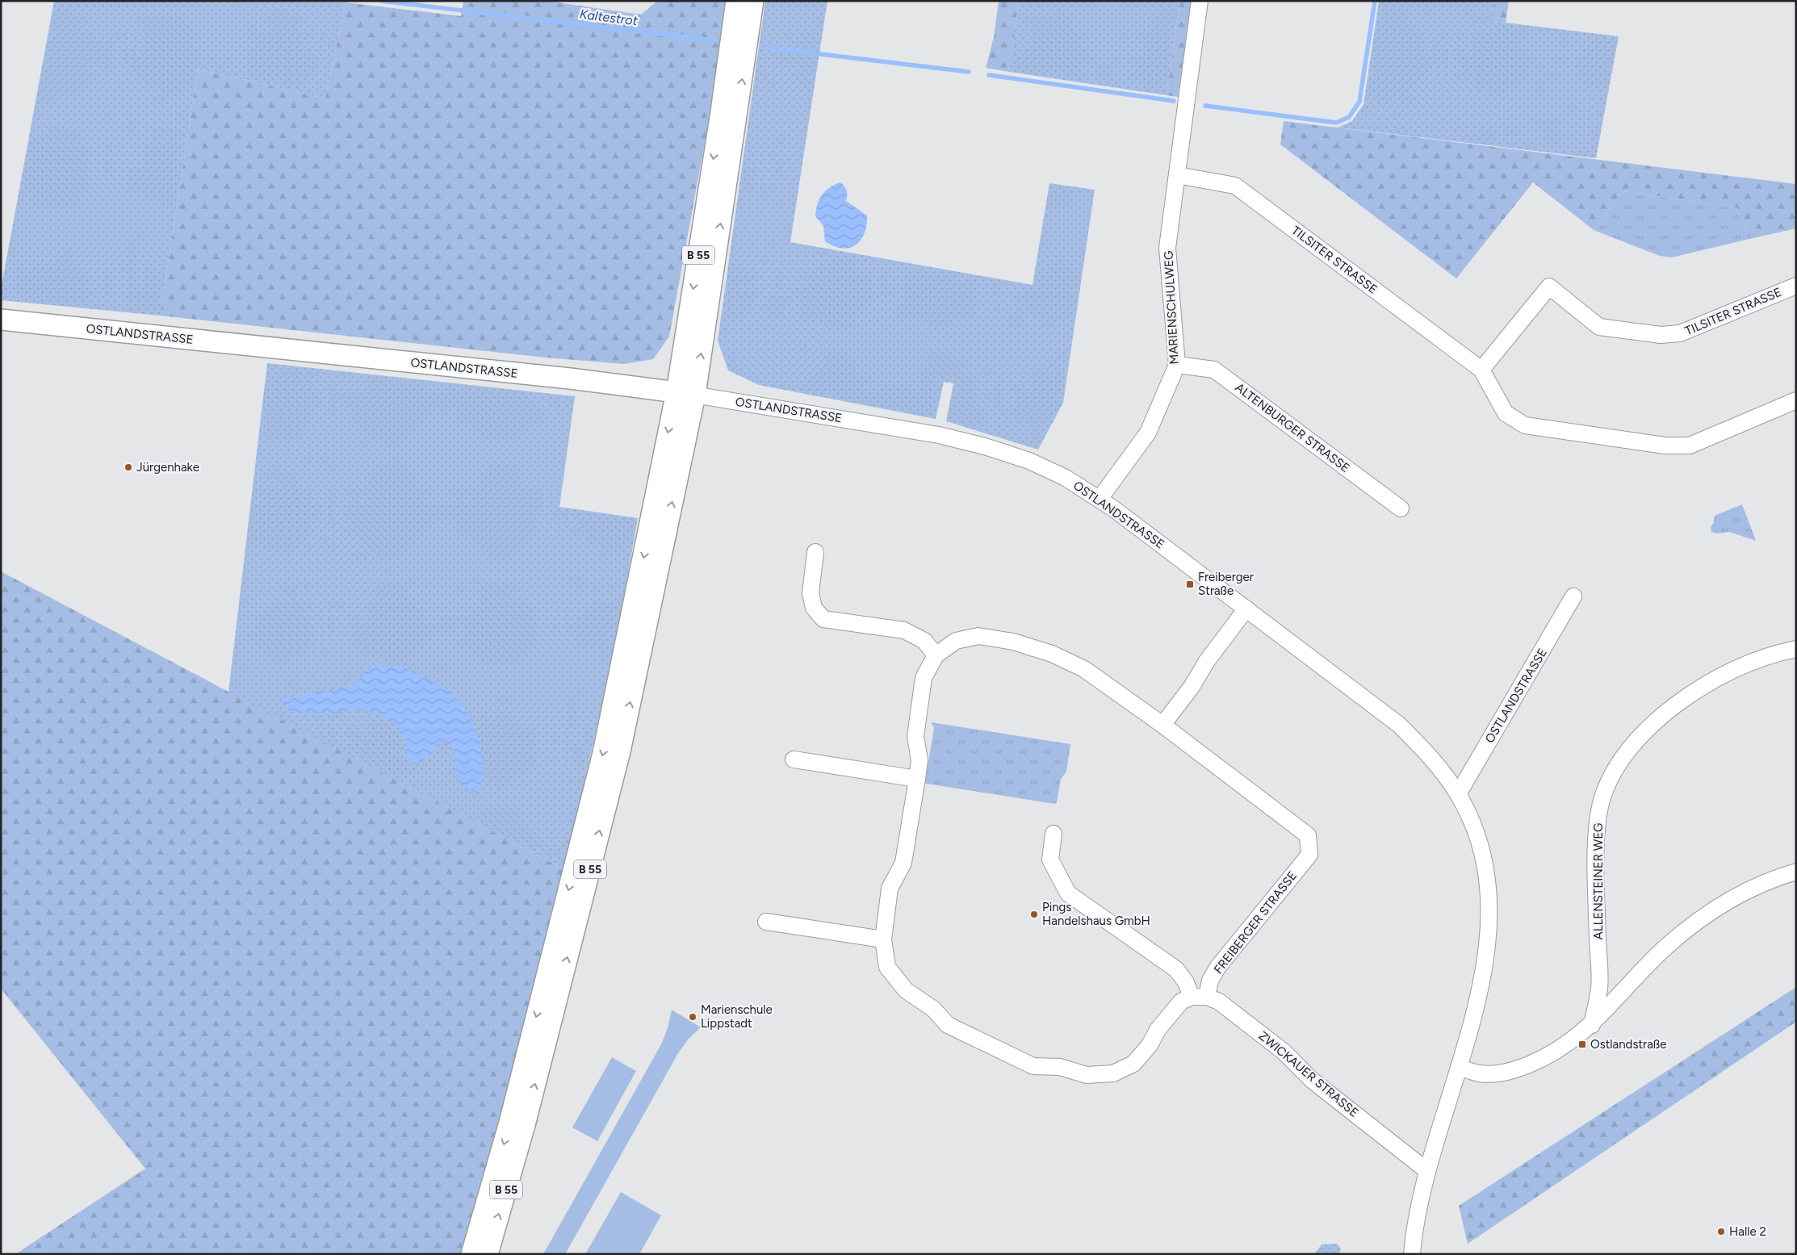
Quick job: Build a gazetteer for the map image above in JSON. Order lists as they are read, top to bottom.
{
  "streets": {
    "main road": ["B 55", "OSTLANDSTRASSE"],
    "street": [
      "TILSITER STRASSE",
      "MARIENSCHULWEG",
      "ALTENBURGER STRASSE",
      "ALLENSTEINER WEG",
      "FREIBERGER STRASSE",
      "ZWICKAUER STRASSE"
    ]
  },
  "crossings": [
    ["B 55", "OSTLANDSTRASSE"],
    ["TILSITER STRASSE", "MARIENSCHULWEG"],
    ["MARIENSCHULWEG", "OSTLANDSTRASSE"],
    ["MARIENSCHULWEG", "ALTENBURGER STRASSE"],
    ["OSTLANDSTRASSE", "ZWICKAUER STRASSE"],
    ["FREIBERGER STRASSE", "ZWICKAUER STRASSE"]
  ],
  "water": ["Kaltestrot"],
  "places": {
    "other": [
      "Jürgenhake",
      "Pings Handelshaus GmbH",
      "Marienschule Lippstadt",
      "Halle 2"
    ],
    "transit": ["Freiberger Straße", "Ostlandstraße"]
  }
}
